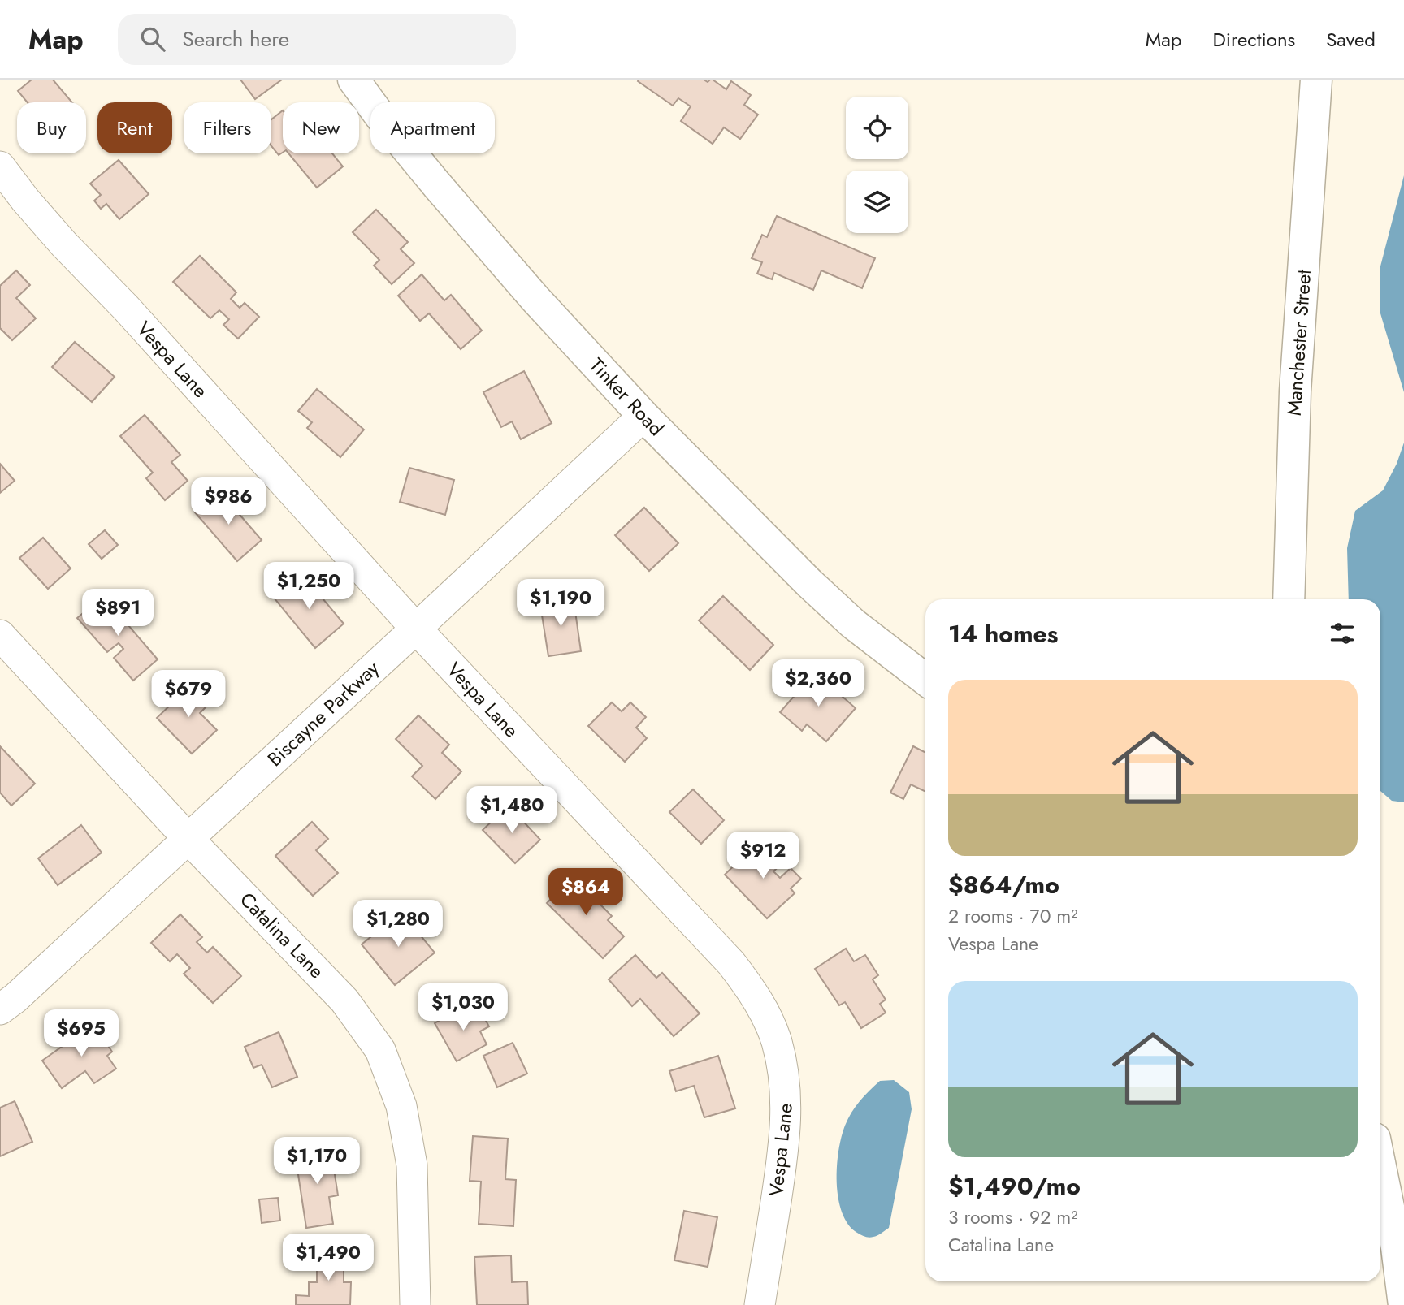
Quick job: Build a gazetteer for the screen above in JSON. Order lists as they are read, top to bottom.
{
  "streets": {
    "street": [
      "Manchester Street",
      "Vespa Lane",
      "Tinker Road",
      "Biscayne Parkway",
      "Catalina Lane"
    ]
  },
  "crossings": [
    ["Vespa Lane", "Biscayne Parkway"],
    ["Tinker Road", "Biscayne Parkway"],
    ["Biscayne Parkway", "Catalina Lane"]
  ],
  "page": {
    "header": "Map",
    "search": "Search here",
    "nav": ["Map", "Directions", "Saved"],
    "chip": [
      "Buy",
      "Rent",
      "Filters",
      "New",
      "Apartment"
    ],
    "price": [
      "$986",
      "$1,250",
      "$1,190",
      "$891",
      "$2,360",
      "$679",
      "$1,480",
      "$912",
      "$864",
      "$1,280",
      "$1,030",
      "$695",
      "$1,170",
      "$1,490"
    ],
    "heading": "14 homes",
    "list": [
      {
        "name": "$864/mo",
        "note": "2 rooms · 70 m² · Vespa Lane"
      },
      {
        "name": "$1,490/mo",
        "note": "3 rooms · 92 m² · Catalina Lane"
      }
    ]
  }
}
